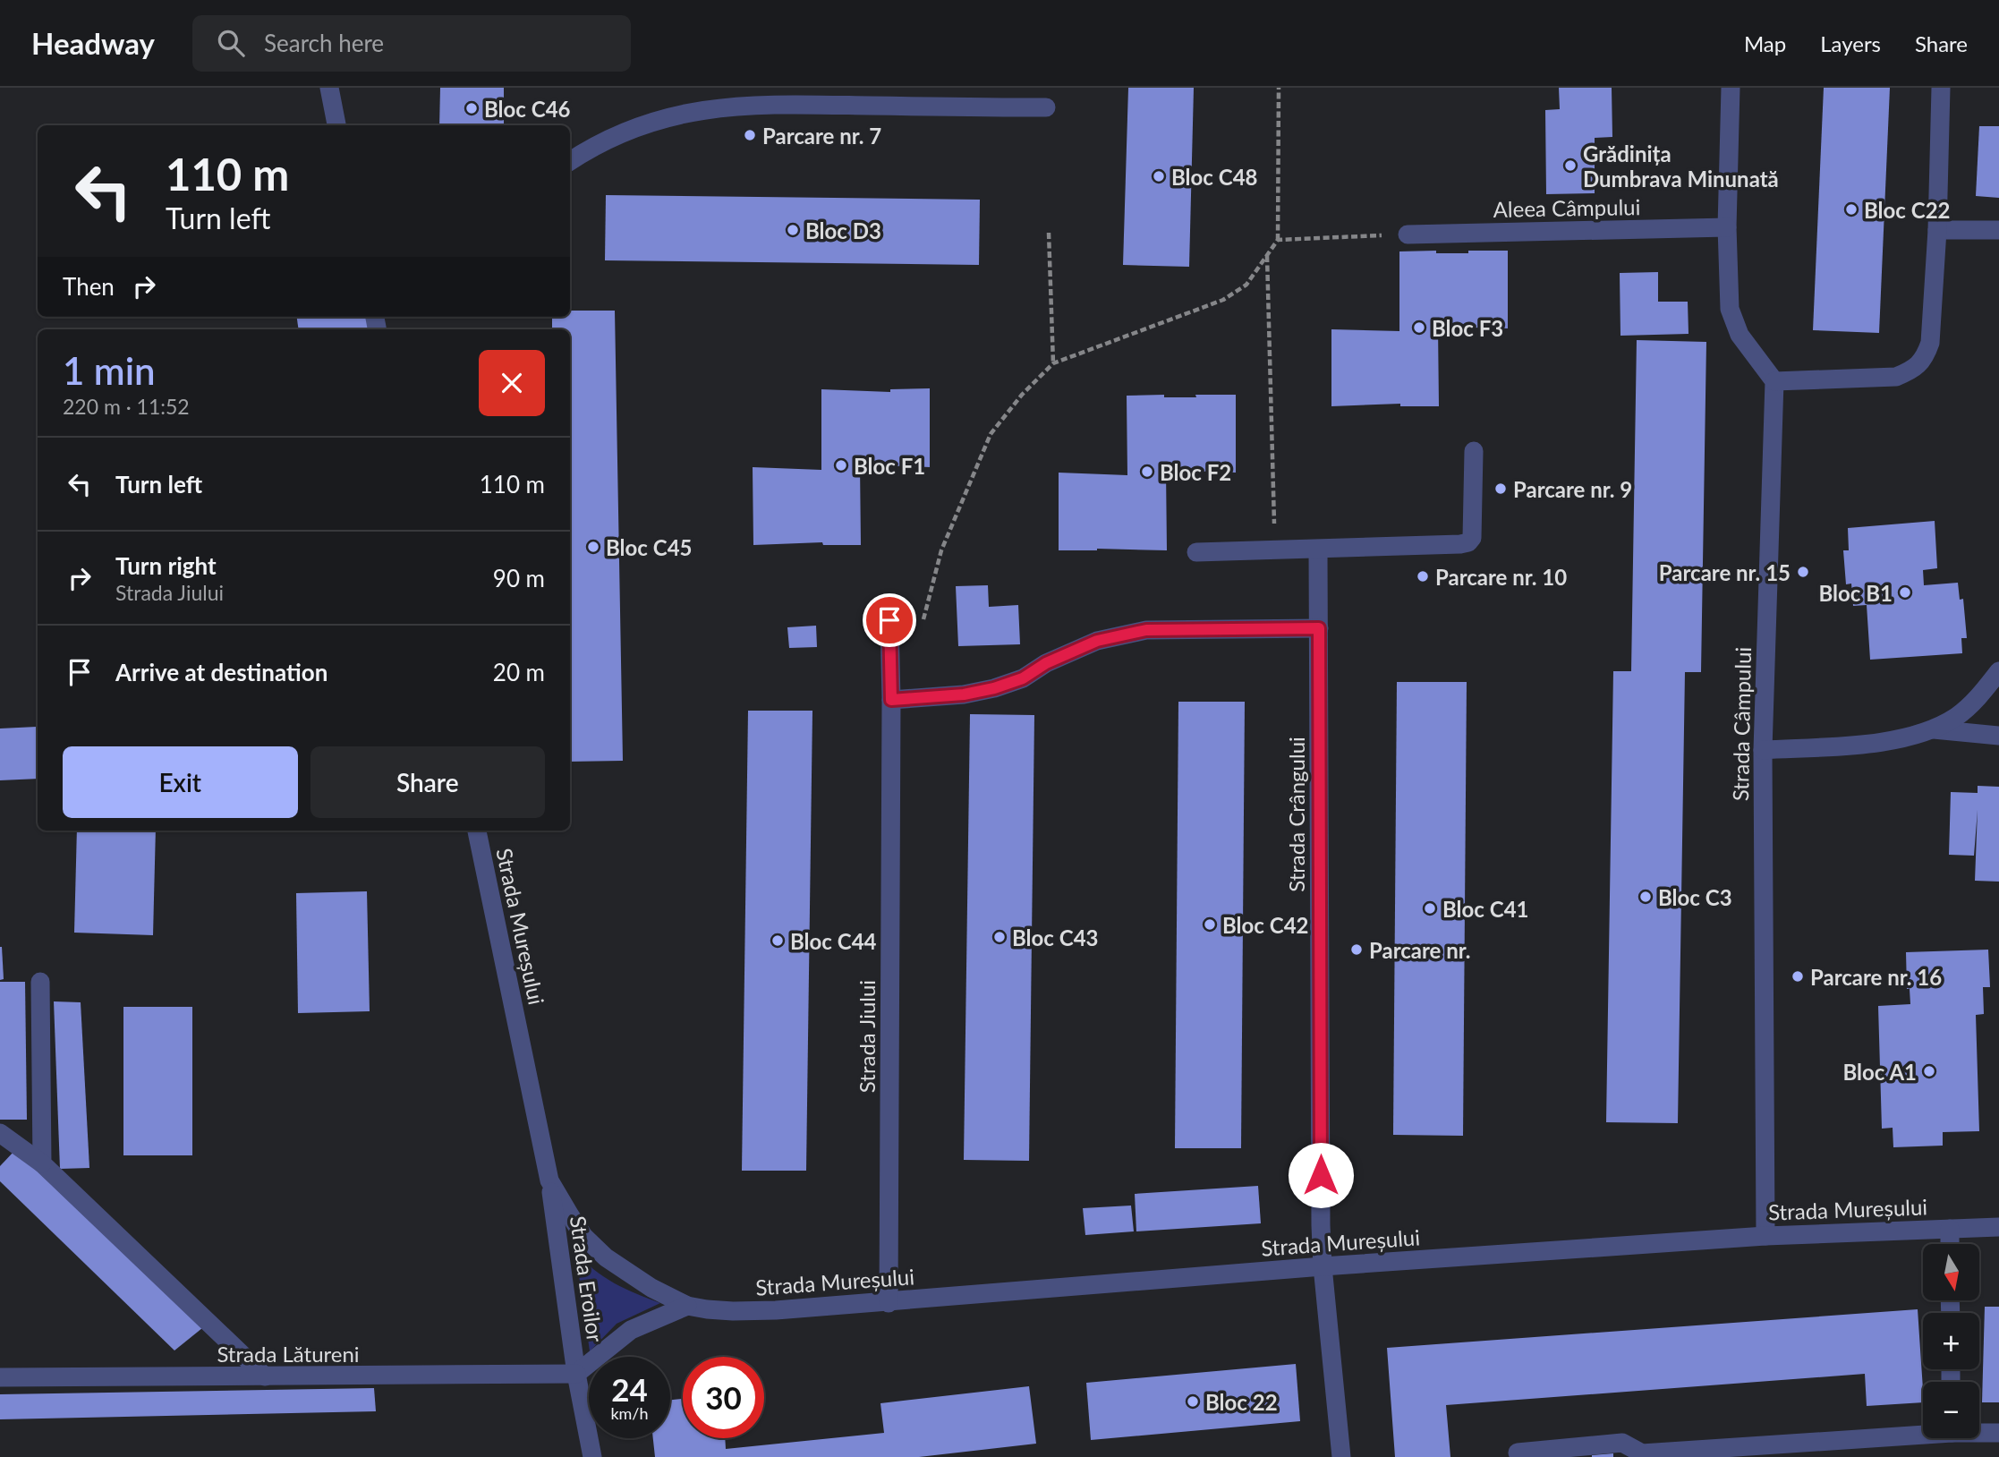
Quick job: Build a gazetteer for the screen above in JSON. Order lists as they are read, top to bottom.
{
  "streets": {
    "street": [
      "Aleea Câmpului",
      "Strada Câmpului",
      "Strada Crângului",
      "Strada Mureșului",
      "Strada Jiului",
      "Strada Eroilor",
      "Strada Lătureni"
    ]
  },
  "crossings": [
    ["Strada Câmpului", "Strada Mureșului"],
    ["Strada Crângului", "Strada Mureșului"],
    ["Strada Mureșului", "Strada Jiului"],
    ["Strada Mureșului", "Strada Eroilor"],
    ["Strada Eroilor", "Strada Lătureni"]
  ],
  "places": [
    "Bloc C46",
    "Parcare nr. 7",
    "Grădinița Dumbrava Minunată",
    "Bloc C48",
    "Bloc C22",
    "Bloc D3",
    "Bloc F3",
    "Bloc F1",
    "Bloc F2",
    "Parcare nr. 9",
    "Bloc C45",
    "Parcare nr. 15",
    "Parcare nr. 10",
    "Bloc B1",
    "Bloc C3",
    "Bloc C41",
    "Bloc C42",
    "Bloc C43",
    "Bloc C44",
    "Parcare nr.",
    "Parcare nr. 16",
    "Bloc A1",
    "Bloc 22"
  ],
  "north": "bottom",
  "page": {
    "header": "Headway",
    "search": "Search here",
    "nav": ["Map", "Layers", "Share"],
    "turn": ["110 m", "Turn left"],
    "then": "Then",
    "heading": ["1 min", "220 m · 11:52"],
    "list": [
      {
        "name": "Turn left",
        "value": "110 m"
      },
      {
        "name": "Turn right",
        "note": "Strada Jiului",
        "value": "90 m"
      },
      {
        "name": "Arrive at destination",
        "value": "20 m"
      }
    ],
    "buttons": ["Exit", "Share"],
    "map_buttons": ["+", "−"],
    "speed": "24 km/h",
    "limit": "30"
  }
}
